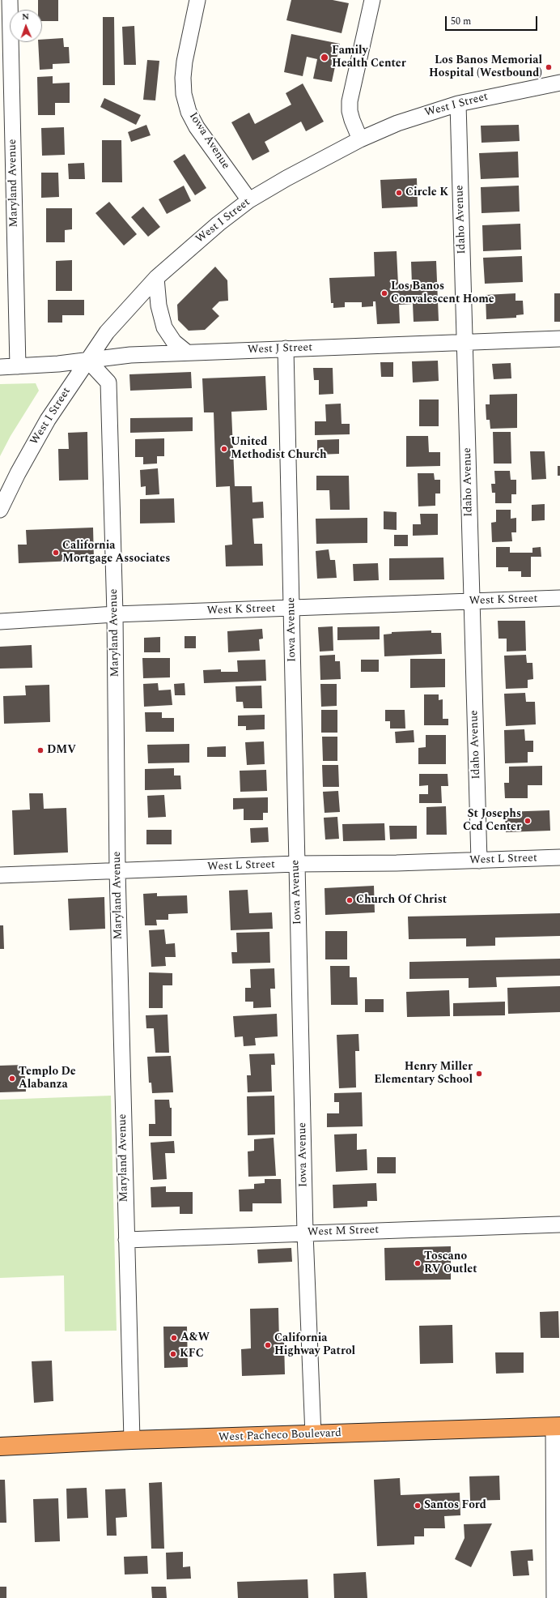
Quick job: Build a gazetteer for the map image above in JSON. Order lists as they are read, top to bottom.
{
  "streets": {
    "highway": ["West Pacheco Boulevard"],
    "street": [
      "West I Street",
      "Iowa Avenue",
      "Maryland Avenue",
      "Idaho Avenue",
      "West J Street",
      "West K Street",
      "West L Street",
      "West M Street"
    ]
  },
  "crossings": [
    ["West I Street", "Iowa Avenue"],
    ["West I Street", "Maryland Avenue"],
    ["West I Street", "Idaho Avenue"],
    ["West I Street", "West J Street"],
    ["Iowa Avenue", "West J Street"],
    ["Iowa Avenue", "West K Street"],
    ["Iowa Avenue", "West L Street"],
    ["Iowa Avenue", "West M Street"],
    ["Iowa Avenue", "West Pacheco Boulevard"],
    ["Maryland Avenue", "West J Street"],
    ["Maryland Avenue", "West K Street"],
    ["Maryland Avenue", "West L Street"],
    ["Maryland Avenue", "West M Street"],
    ["Maryland Avenue", "West Pacheco Boulevard"],
    ["Idaho Avenue", "West J Street"],
    ["Idaho Avenue", "West K Street"],
    ["Idaho Avenue", "West L Street"]
  ],
  "places": [
    "Family Health Center",
    "Los Banos Memorial Hospital (Westbound)",
    "Circle K",
    "Los Banos Convalescent Home",
    "United Methodist Church",
    "California Mortgage Associates",
    "DMV",
    "St Josephs Ccd Center",
    "Church Of Christ",
    "Henry Miller Elementary School",
    "Templo De Alabanza",
    "Toscano RV Outlet",
    "A&W",
    "California Highway Patrol",
    "KFC",
    "Santos Ford"
  ],
  "scale_bar": "50 m",
  "north": "top"
}
